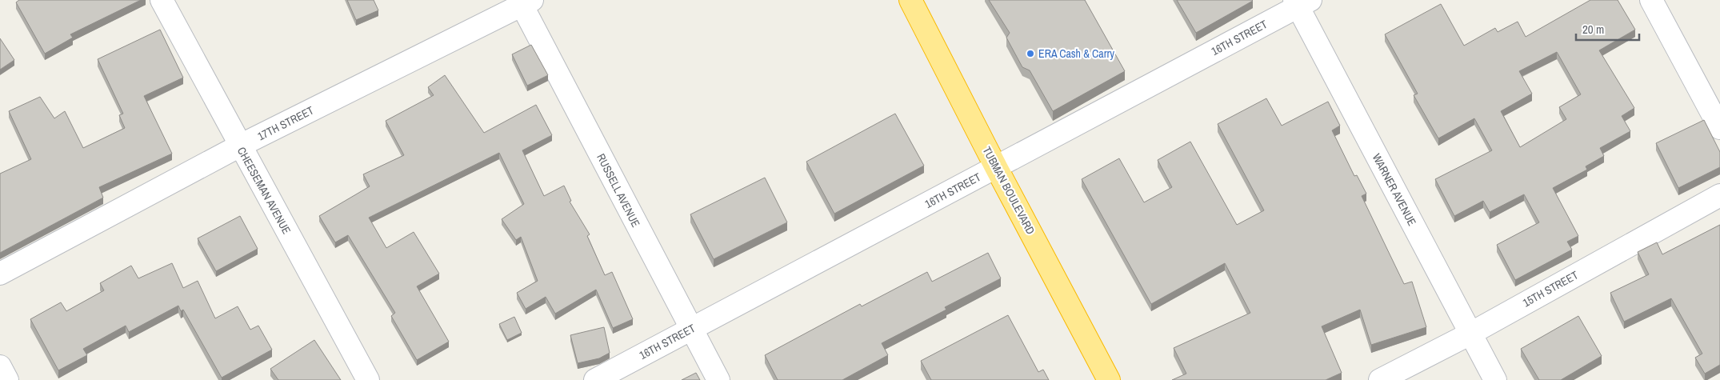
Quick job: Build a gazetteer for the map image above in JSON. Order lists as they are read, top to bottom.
{
  "streets": {
    "highway": ["TUBMAN BOULEVARD"],
    "street": [
      "16TH STREET",
      "17TH STREET",
      "WARNER AVENUE",
      "CHEESEMAN AVENUE",
      "RUSSELL AVENUE",
      "15TH STREET"
    ]
  },
  "crossings": [
    ["16TH STREET", "WARNER AVENUE"],
    ["16TH STREET", "RUSSELL AVENUE"],
    ["16TH STREET", "TUBMAN BOULEVARD"],
    ["17TH STREET", "CHEESEMAN AVENUE"],
    ["17TH STREET", "RUSSELL AVENUE"],
    ["WARNER AVENUE", "15TH STREET"]
  ],
  "places": ["ERA Cash & Carry"],
  "scale_bar": "20 m"
}
